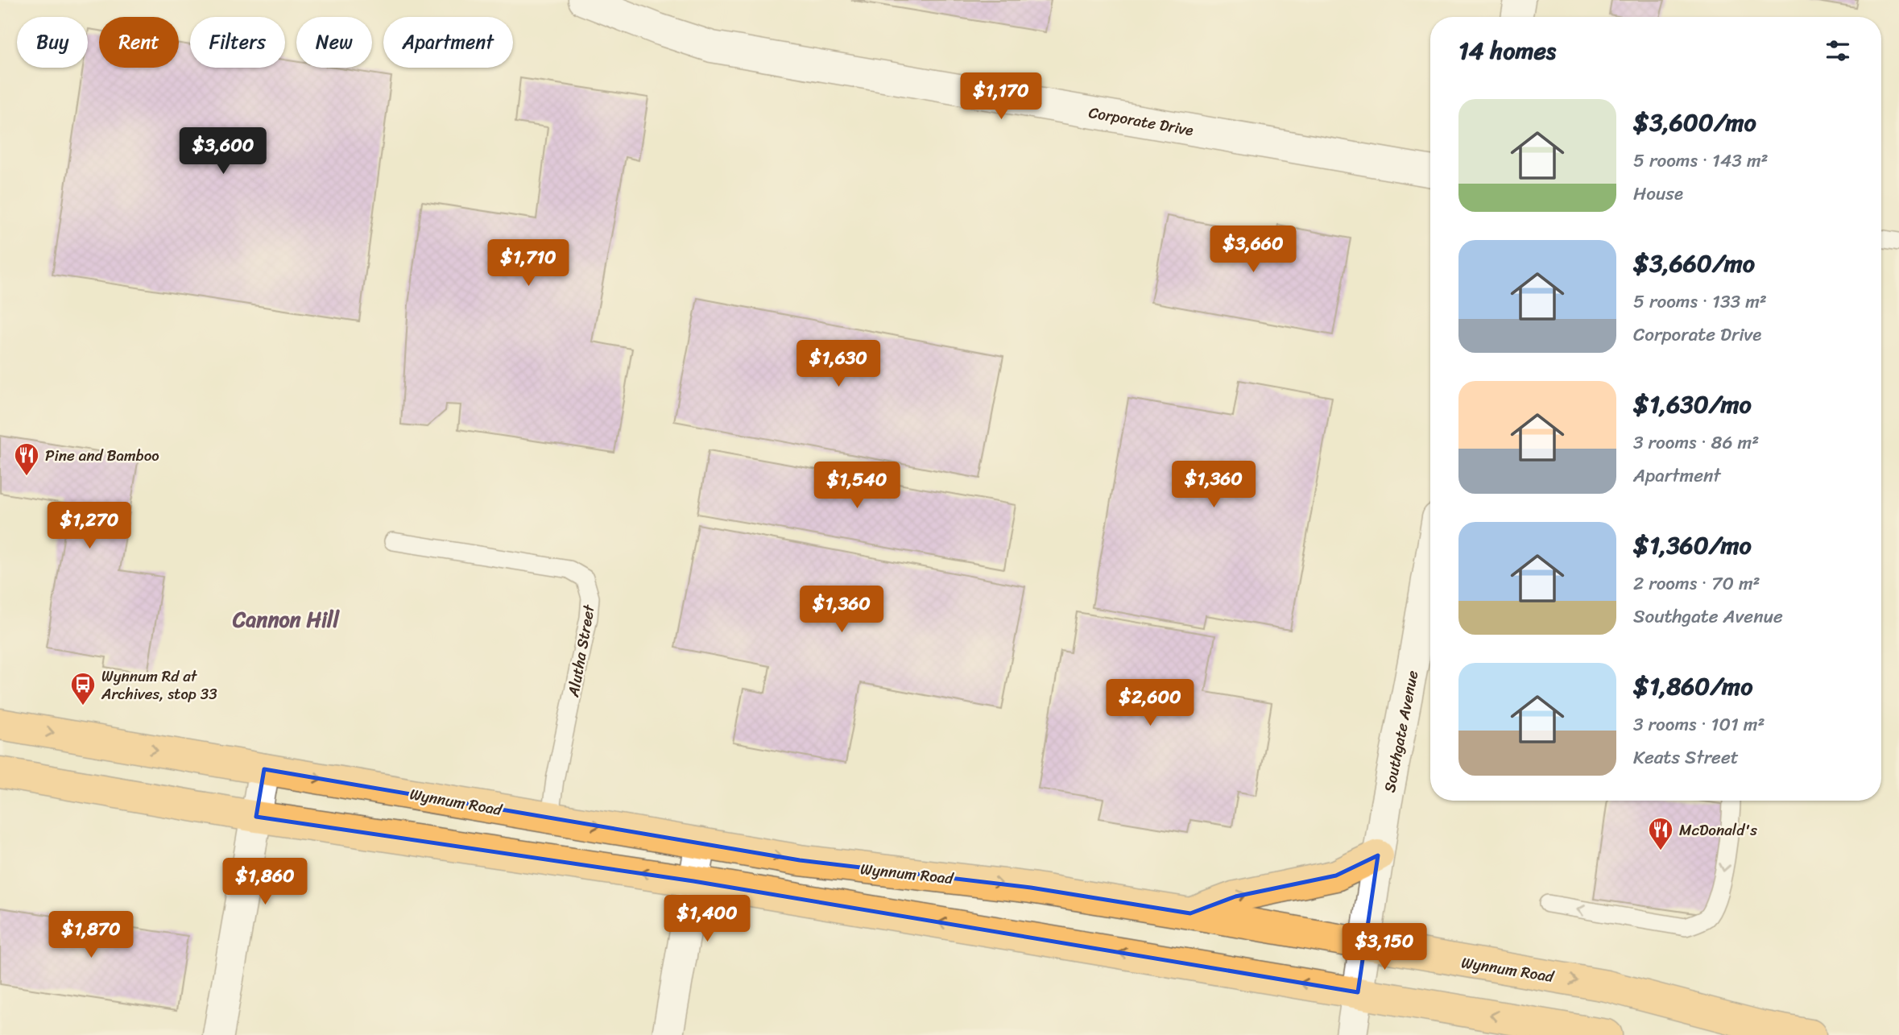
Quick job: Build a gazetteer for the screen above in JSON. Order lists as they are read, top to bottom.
{
  "streets": {
    "main road": ["Wynnum Road"],
    "street": ["Corporate Drive", "Southgate Avenue"],
    "lane": ["Alutha Street"]
  },
  "crossings": [
    ["Alutha Street", "Wynnum Road"],
    ["Southgate Avenue", "Wynnum Road"]
  ],
  "districts": ["Cannon Hill"],
  "places": {
    "restaurant": ["Pine and Bamboo", "McDonald's"],
    "bus stop": ["Wynnum Rd at Archives, stop 33"]
  },
  "page": {
    "chip": [
      "Buy",
      "Rent",
      "Filters",
      "New",
      "Apartment"
    ],
    "heading": "14 homes",
    "price": [
      "$1,170",
      "$3,600",
      "$3,660",
      "$1,710",
      "$1,630",
      "$1,360",
      "$1,540",
      "$1,270",
      "$1,360",
      "$2,600",
      "$1,860",
      "$1,400",
      "$1,870",
      "$3,150"
    ],
    "list": [
      {
        "name": "$3,600/mo",
        "note": "5 rooms · 143 m² · House"
      },
      {
        "name": "$3,660/mo",
        "note": "5 rooms · 133 m² · Corporate Drive"
      },
      {
        "name": "$1,630/mo",
        "note": "3 rooms · 86 m² · Apartment"
      },
      {
        "name": "$1,360/mo",
        "note": "2 rooms · 70 m² · Southgate Avenue"
      },
      {
        "name": "$1,860/mo",
        "note": "3 rooms · 101 m² · Keats Street"
      }
    ]
  }
}
